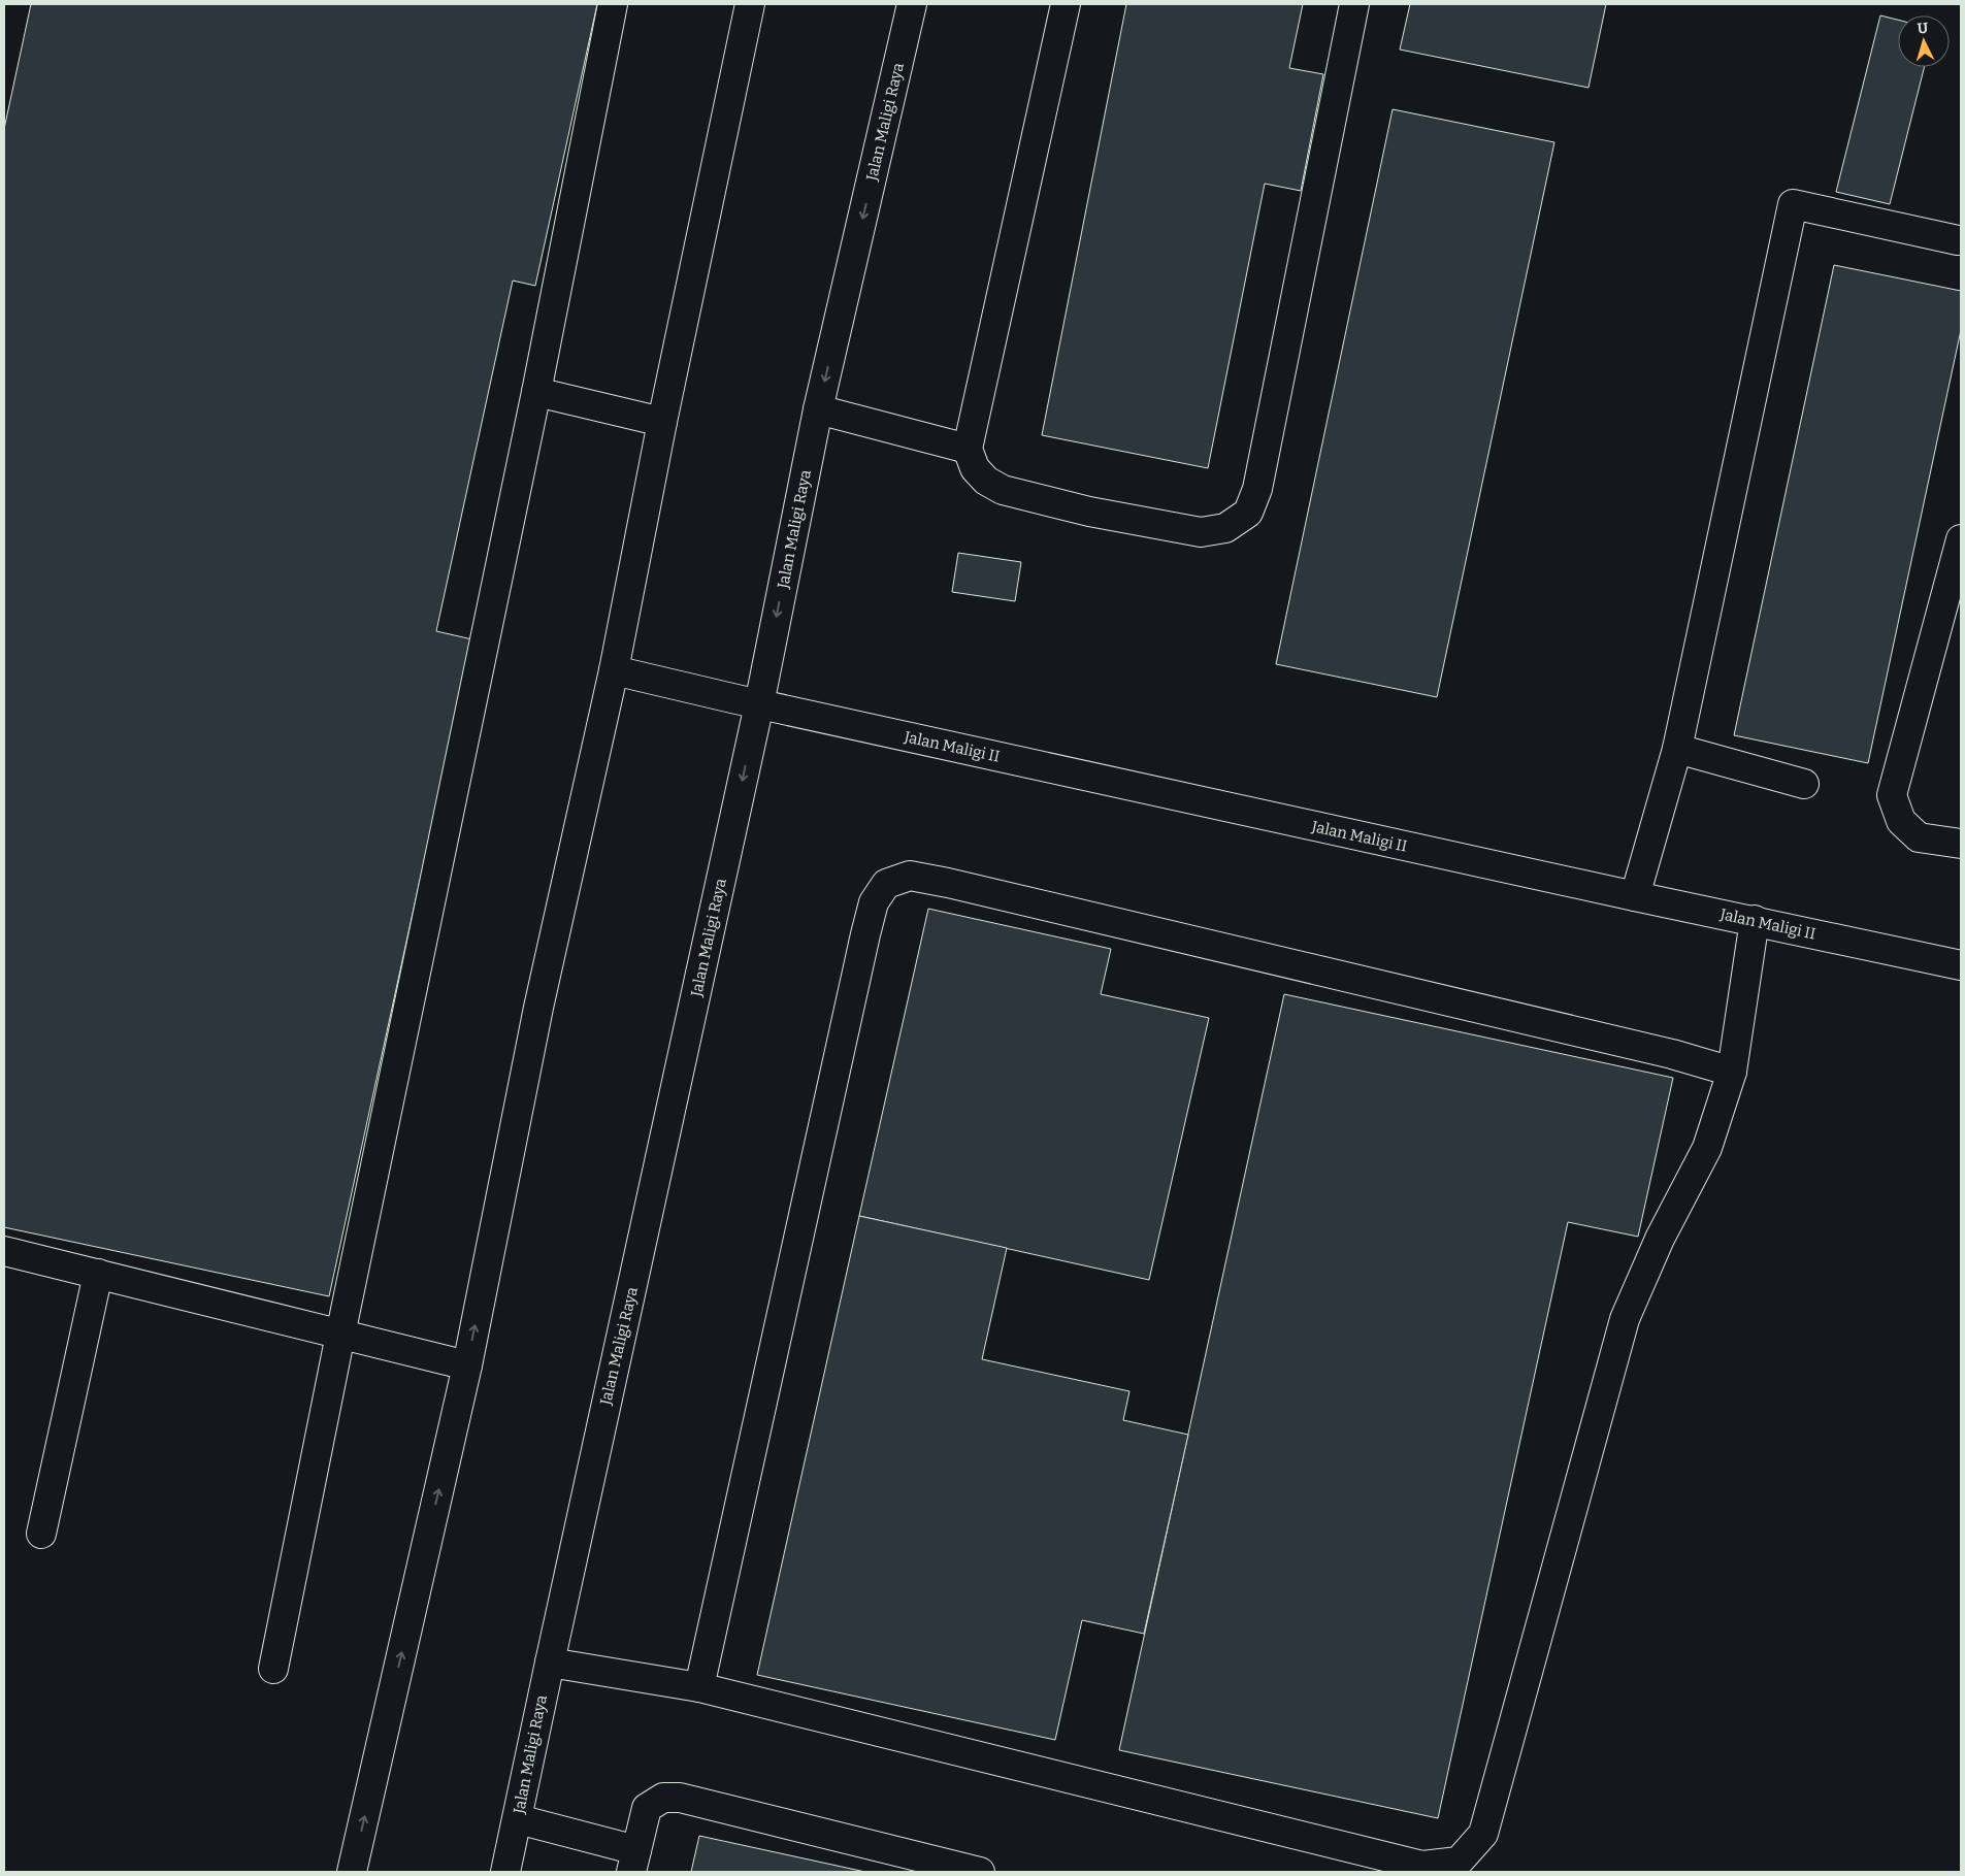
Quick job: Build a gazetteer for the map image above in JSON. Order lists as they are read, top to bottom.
{
  "streets": {
    "street": ["Jalan Maligi Raya", "Jalan Maligi II"]
  },
  "crossings": [
    ["Jalan Maligi Raya", "Jalan Maligi II"]
  ],
  "north": "top"
}
